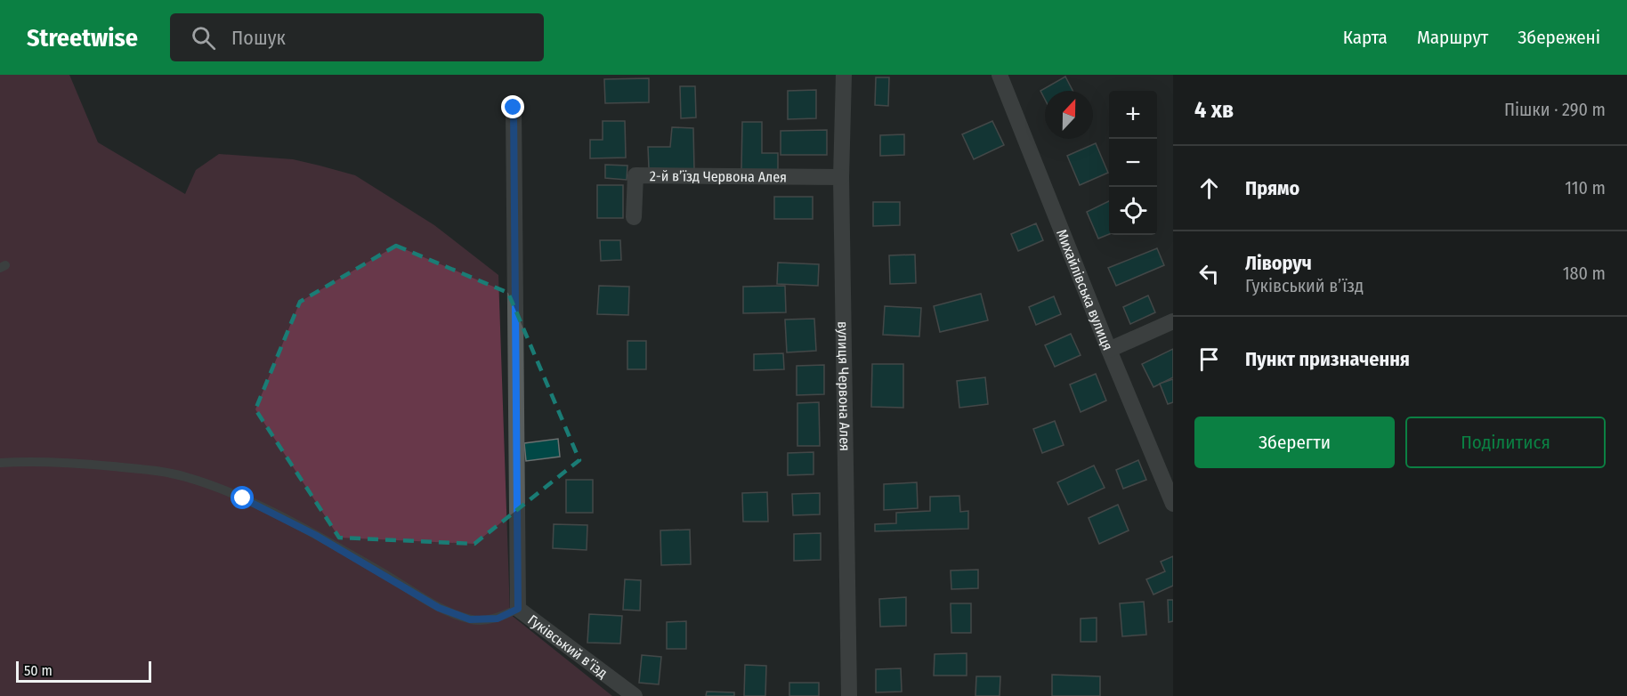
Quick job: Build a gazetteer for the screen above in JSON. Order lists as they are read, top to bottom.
{
  "streets": {
    "street": [
      "2-й в’їзд Червона Алея",
      "Михайлівська вулиця",
      "вулиця Червона Алея",
      "Гуківський в’їзд"
    ]
  },
  "crossings": [
    ["2-й в’їзд Червона Алея", "вулиця Червона Алея"]
  ],
  "scale_bar": "50 m",
  "north": "top",
  "page": {
    "header": "Streetwise",
    "search": "Пошук",
    "nav": ["Карта", "Маршрут", "Збережені"],
    "heading": ["4 хв", "Пішки · 290 m"],
    "map_buttons": ["+", "−"],
    "list": [
      ["Прямо", "110 m"],
      ["Ліворуч", "Гуківський в’їзд", "180 m"],
      "Пункт призначення"
    ],
    "buttons": ["Зберегти", "Поділитися"],
    "scale": "50 m"
  }
}
